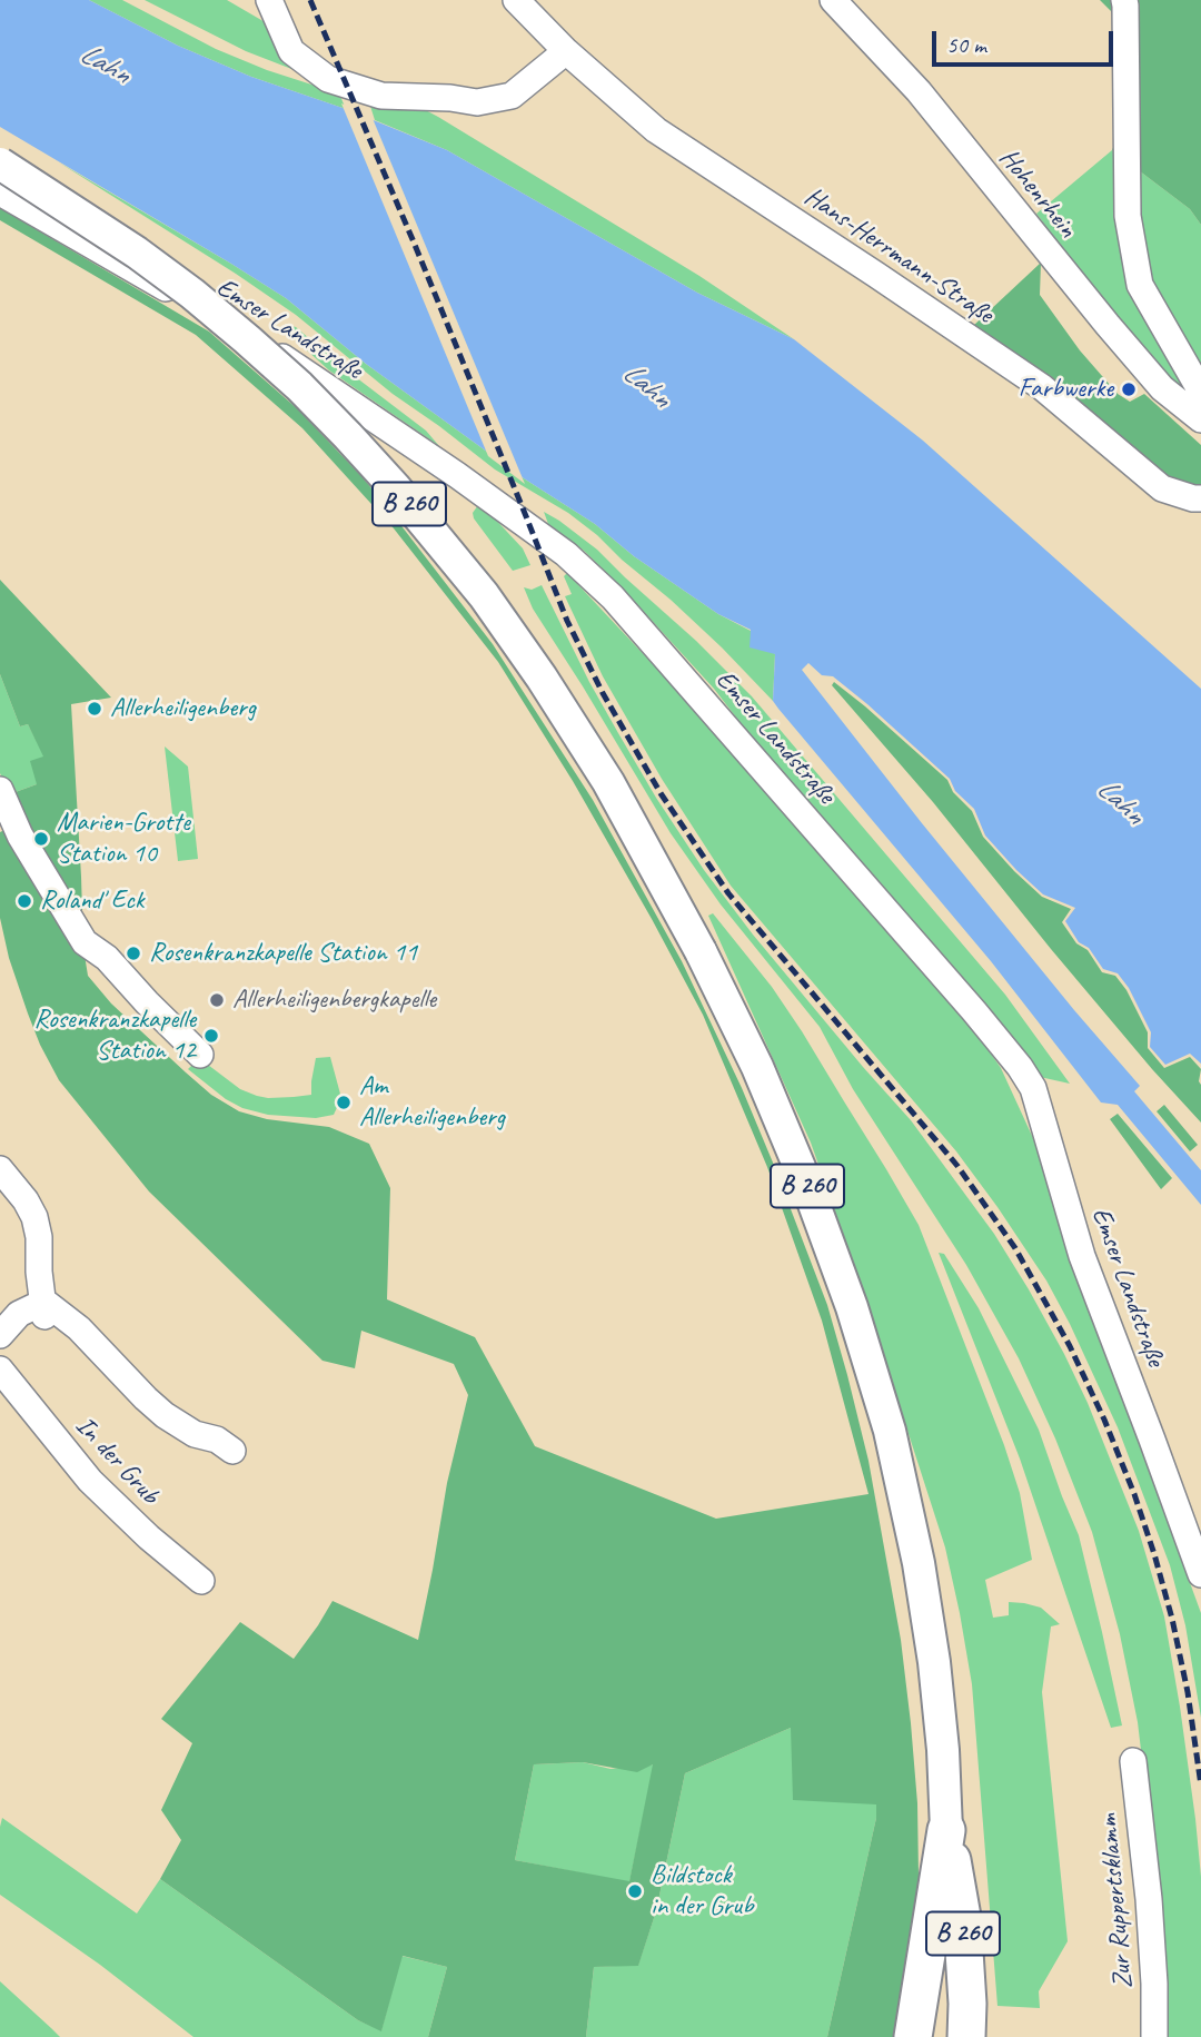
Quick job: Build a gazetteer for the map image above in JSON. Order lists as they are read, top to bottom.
{
  "streets": {
    "highway": ["B 260"],
    "street": [
      "Hohenrhein",
      "Hans-Herrmann-Straße",
      "Emser Landstraße",
      "In der Grub",
      "Zur Ruppertsklamm"
    ]
  },
  "water": ["Lahn"],
  "places": [
    "Farbwerke",
    "Allerheiligenberg",
    "Marien-Grotte Station 10",
    "Roland' Eck",
    "Rosenkranzkapelle Station 11",
    "Allerheiligenbergkapelle",
    "Rosenkranzkapelle Station 12",
    "Am Allerheiligenberg",
    "Bildstock in der Grub"
  ],
  "scale_bar": "50 m"
}
